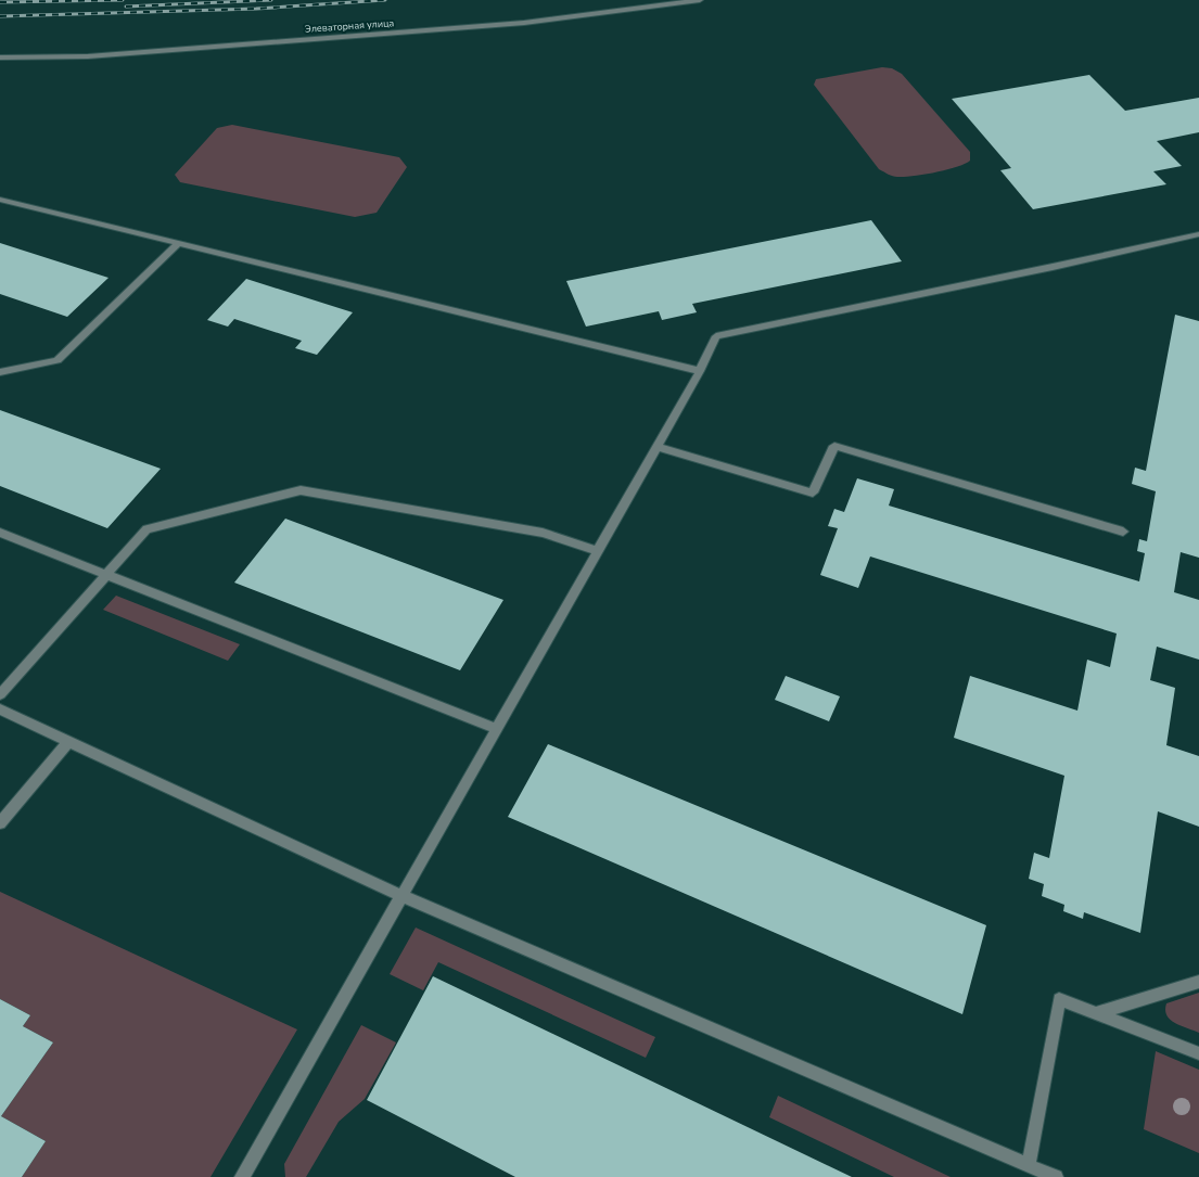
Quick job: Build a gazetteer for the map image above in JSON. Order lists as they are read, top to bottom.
{
  "streets": {
    "street": ["Элеваторная улица"]
  }
}
